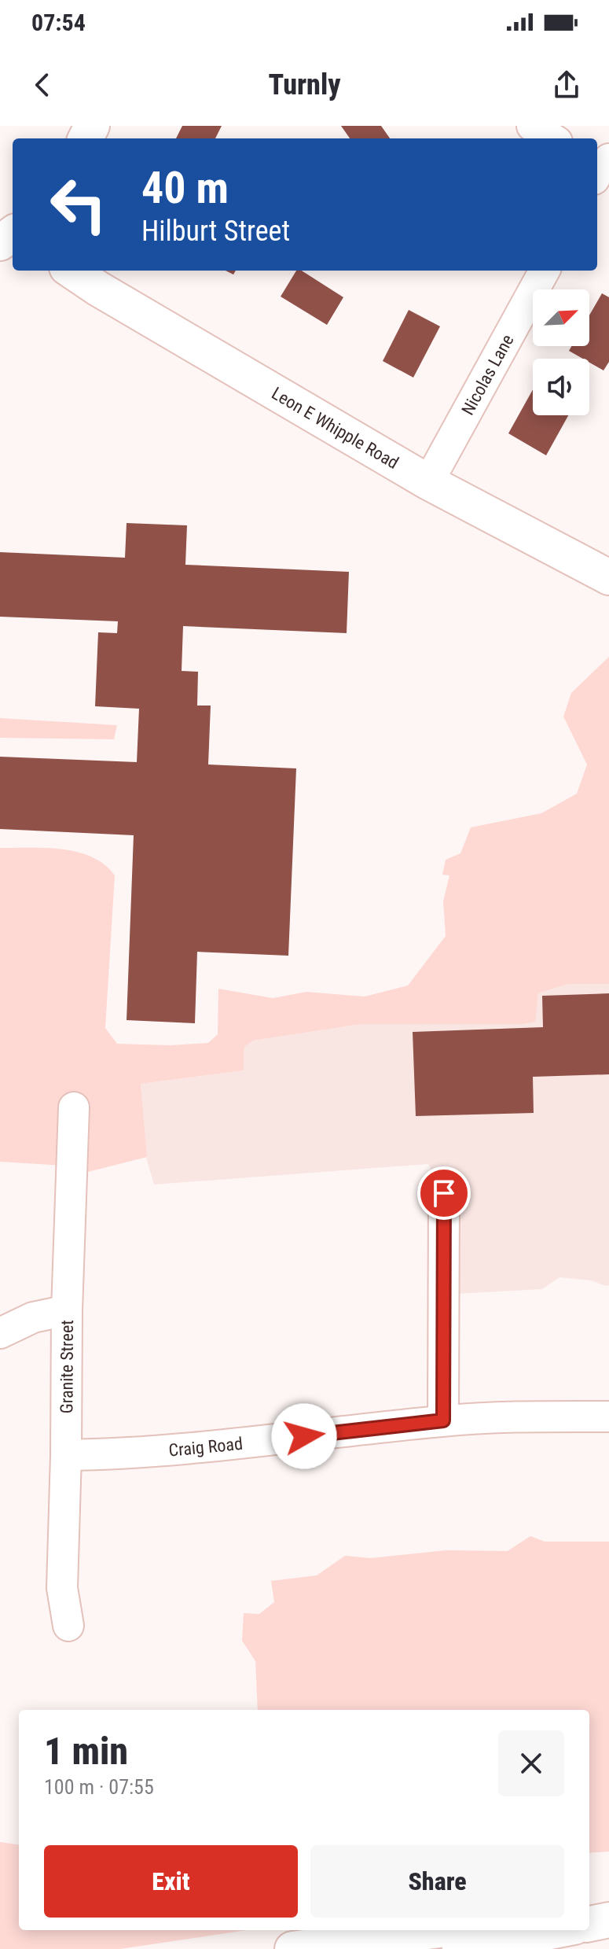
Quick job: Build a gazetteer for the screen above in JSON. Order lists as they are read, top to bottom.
{
  "streets": {
    "main road": ["Leon E Whipple Road"],
    "street": ["Nicolas Lane", "Granite Street", "Craig Road"]
  },
  "crossings": [
    ["Nicolas Lane", "Leon E Whipple Road"],
    ["Granite Street", "Craig Road"]
  ],
  "north": "top right",
  "page": {
    "status": "07:54",
    "header": "Turnly",
    "turn": ["40 m", "Hilburt Street"],
    "heading": ["1 min", "100 m · 07:55"],
    "buttons": ["Exit", "Share"]
  }
}
